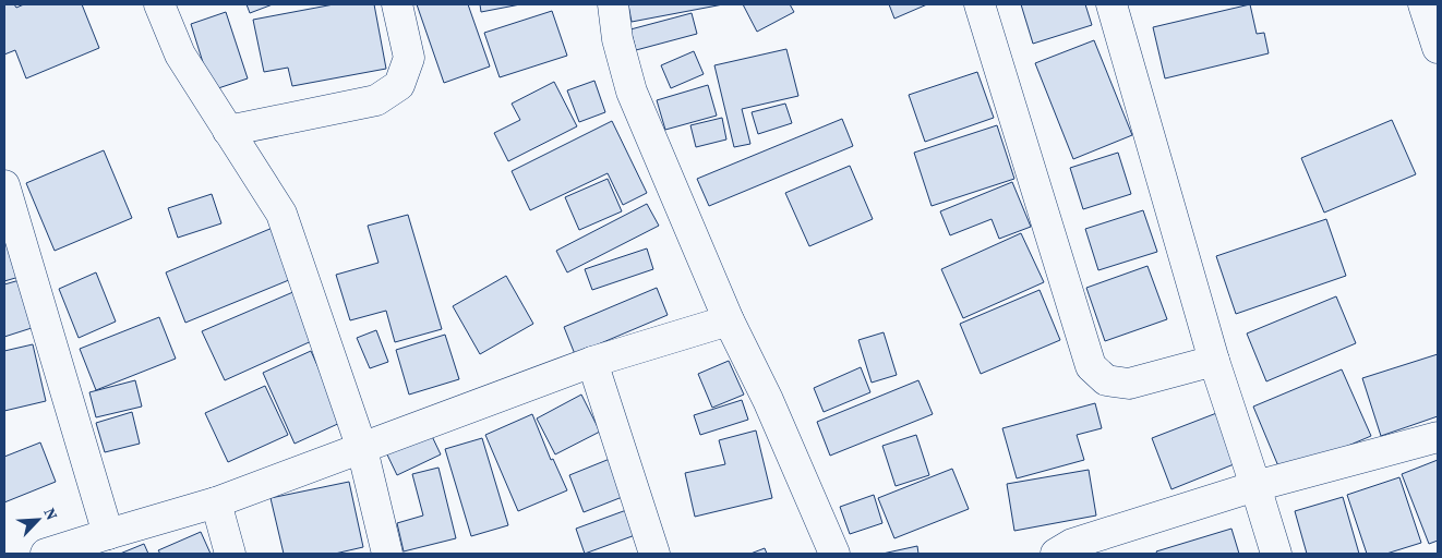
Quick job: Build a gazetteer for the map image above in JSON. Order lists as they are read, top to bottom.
{
  "north": "top right"
}
